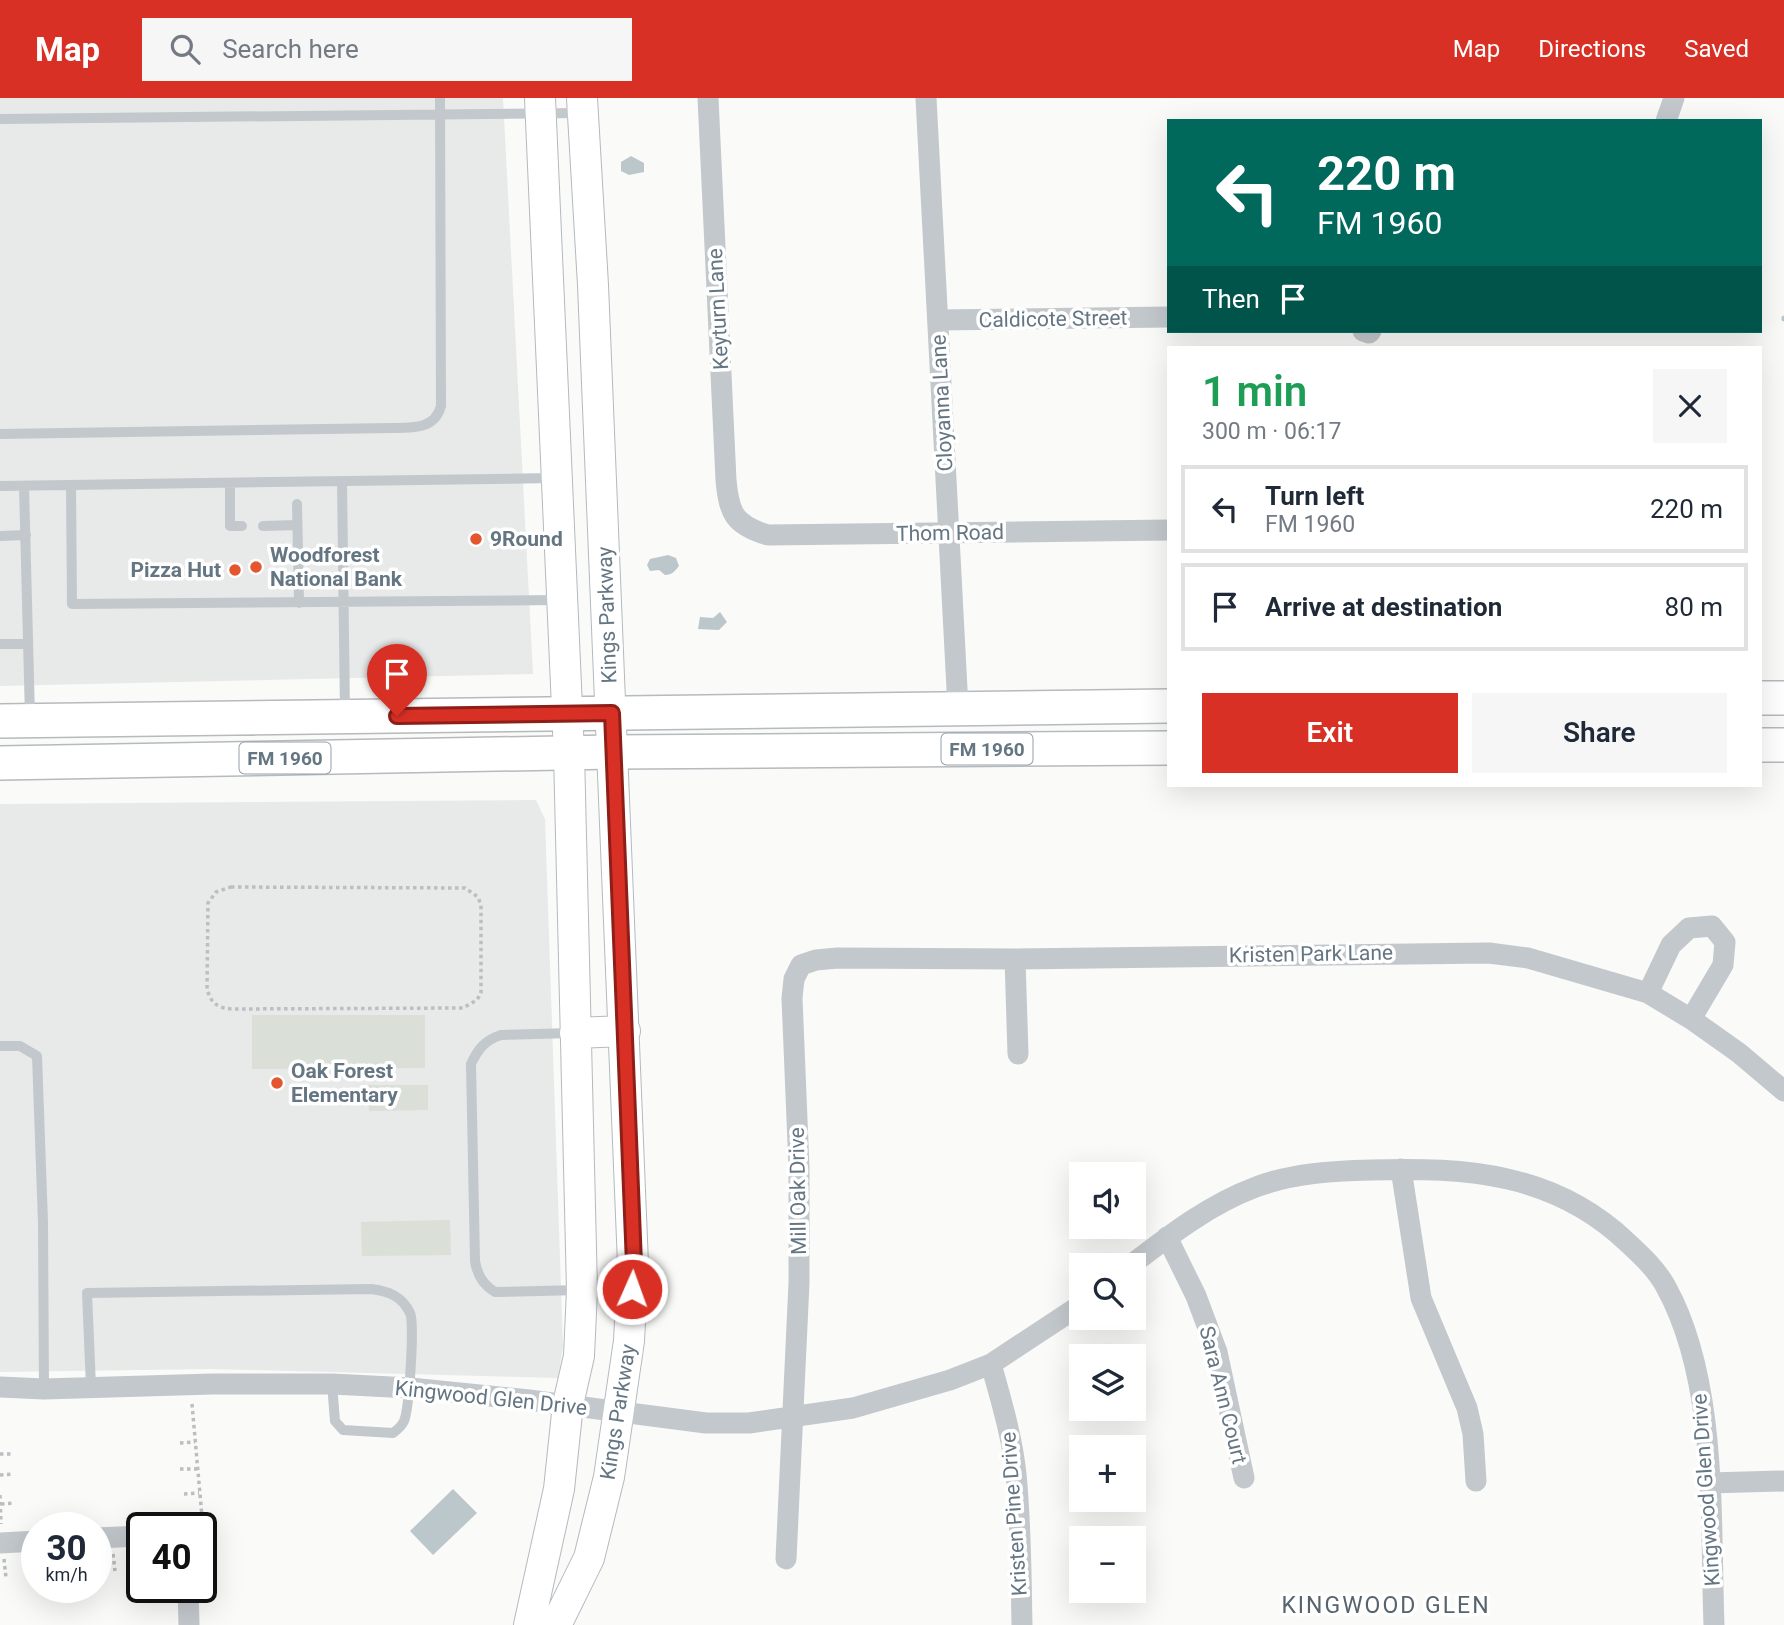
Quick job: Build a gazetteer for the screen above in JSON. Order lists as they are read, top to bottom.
{
  "streets": {
    "main road": ["FM 1960"],
    "street": [
      "Keyturn Lane",
      "Caldicote Street",
      "Cloyanna Lane",
      "Thom Road",
      "Kings Parkway",
      "Kristen Park Lane",
      "Mill Oak Drive",
      "Sara Ann Court",
      "Kingwood Glen Drive",
      "Kristen Pine Drive"
    ]
  },
  "crossings": [
    ["Keyturn Lane", "Thom Road"],
    ["Caldicote Street", "Cloyanna Lane"],
    ["Cloyanna Lane", "Thom Road"],
    ["Cloyanna Lane", "FM 1960"],
    ["Kings Parkway", "FM 1960"],
    ["Kings Parkway", "Kingwood Glen Drive"],
    ["Kristen Park Lane", "Mill Oak Drive"],
    ["Mill Oak Drive", "Kingwood Glen Drive"],
    ["Sara Ann Court", "Kingwood Glen Drive"],
    ["Kingwood Glen Drive", "Kristen Pine Drive"]
  ],
  "districts": ["KINGWOOD GLEN"],
  "places": [
    "9Round",
    "Woodforest National Bank",
    "Pizza Hut",
    "Oak Forest Elementary"
  ],
  "page": {
    "header": "Map",
    "search": "Search here",
    "nav": ["Map", "Directions", "Saved"],
    "turn": ["220 m", "FM 1960"],
    "then": "Then",
    "heading": ["1 min", "300 m · 06:17"],
    "list": [
      {
        "name": "Turn left",
        "note": "FM 1960",
        "value": "220 m"
      },
      {
        "name": "Arrive at destination",
        "value": "80 m"
      }
    ],
    "buttons": ["Exit", "Share"],
    "map_buttons": ["+", "−"],
    "speed": "30 km/h",
    "limit": "40"
  }
}
